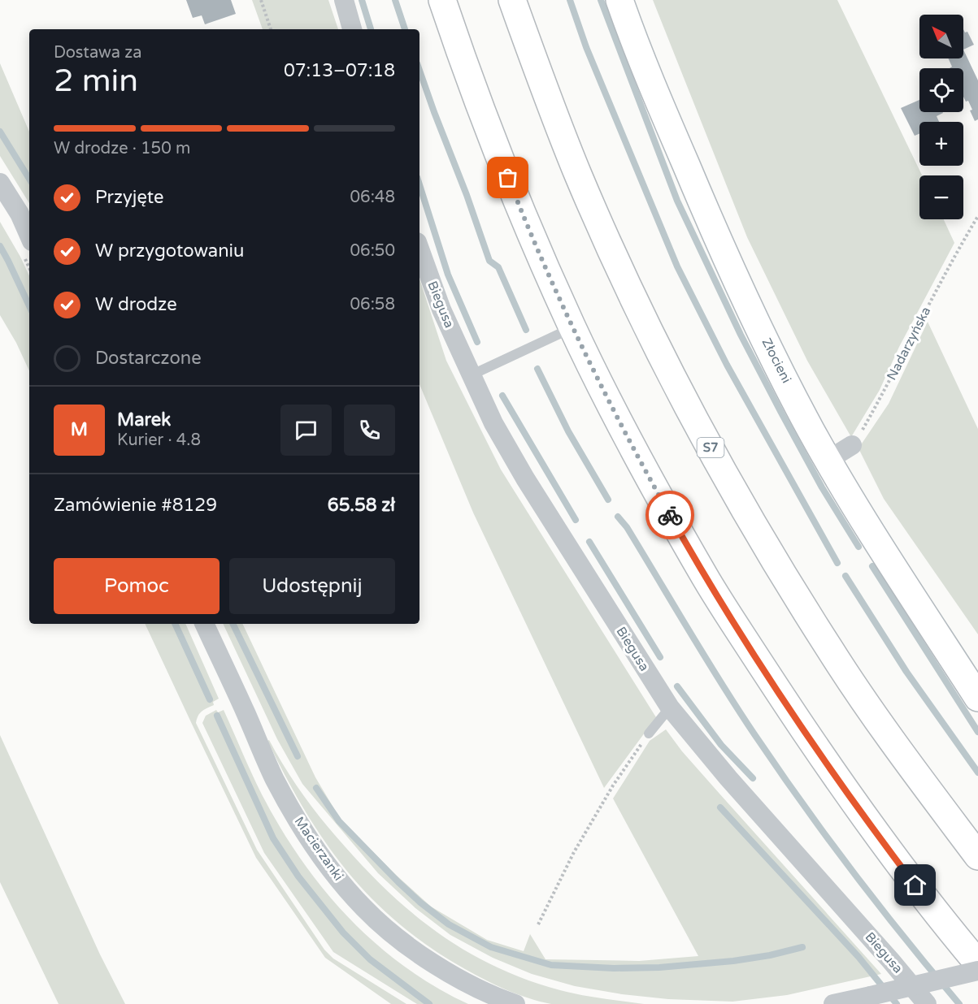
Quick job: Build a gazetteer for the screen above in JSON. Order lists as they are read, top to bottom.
{
  "streets": {
    "main road": ["Złocieni", "S7"],
    "street": ["Biegusa", "Macierzanki"],
    "path": ["Nadarzyńska"]
  },
  "north": "top left",
  "page": {
    "map_buttons": ["+", "−"],
    "heading": ["2 min", "Dostawa za", "07:13–07:18"],
    "panel": [
      "Marek",
      "Kurier · 4.8",
      "Zamówienie #8129",
      "65.58 zł"
    ],
    "bar": "W drodze · 150 m",
    "list": [
      ["Przyjęte", "06:48"],
      ["W przygotowaniu", "06:50"],
      ["W drodze", "06:58"],
      "Dostarczone"
    ],
    "round": "M",
    "buttons": ["Pomoc", "Udostępnij"]
  }
}
